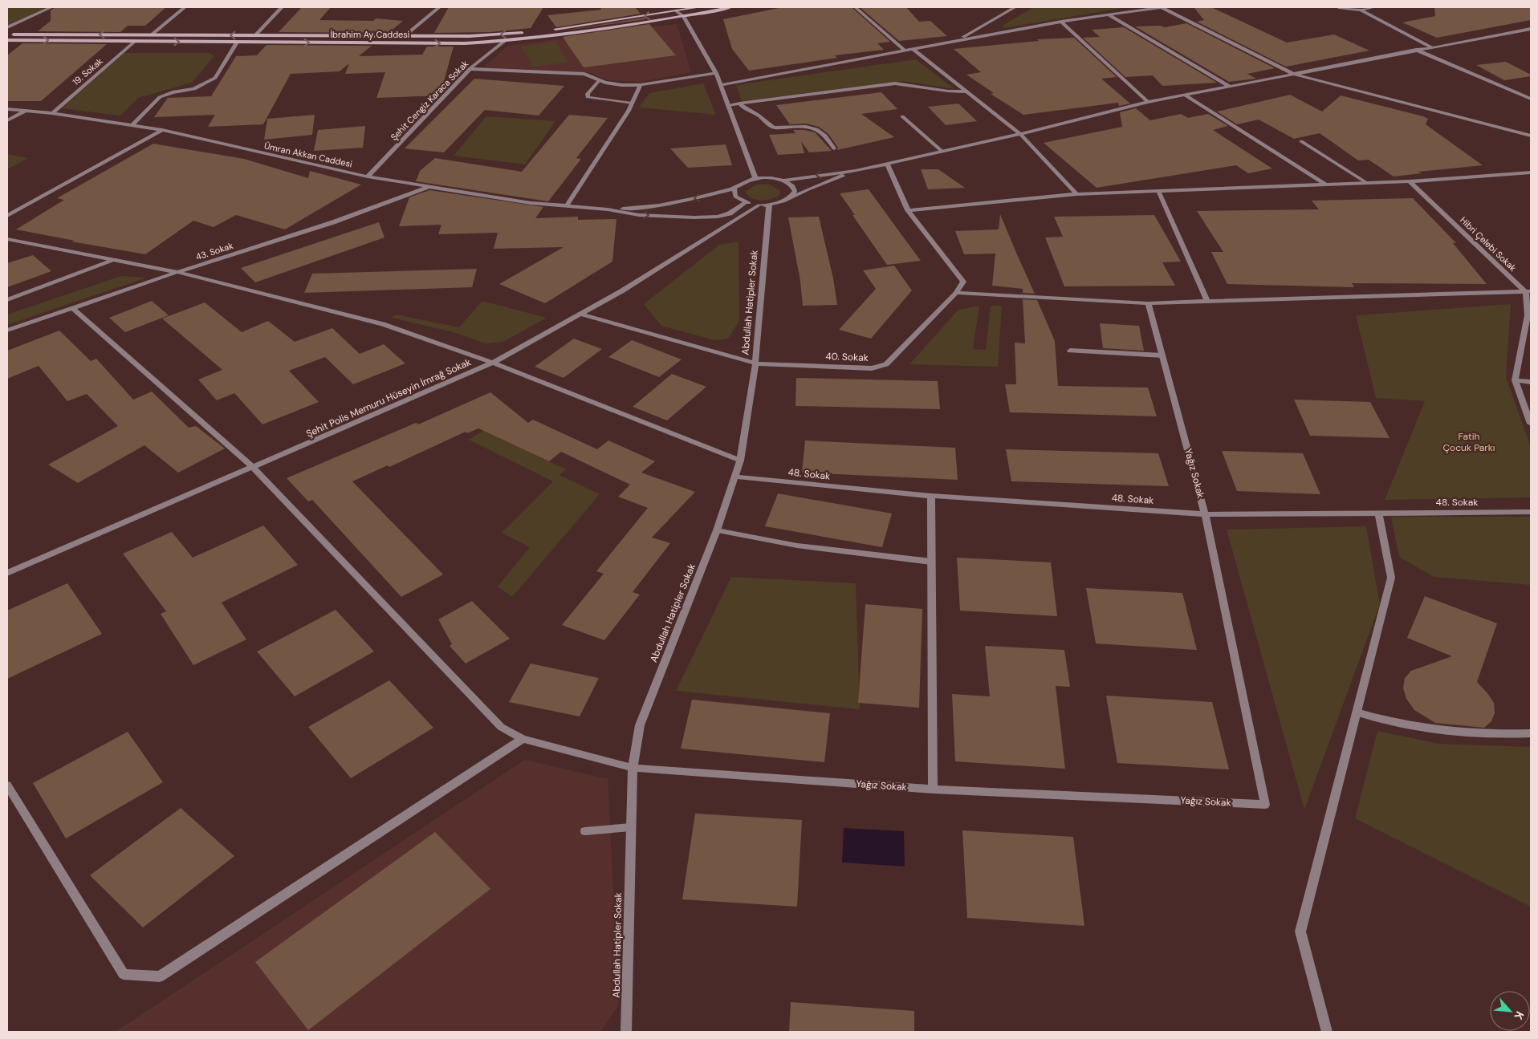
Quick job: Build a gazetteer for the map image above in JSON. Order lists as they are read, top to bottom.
{
  "streets": {
    "main road": ["İbrahim Ay Caddesi"],
    "street": [
      "19. Sokak",
      "Şehit Cengiz Karaca Sokak",
      "Ümran Akkan Caddesi",
      "Hibri Çelebi Sokak",
      "43. Sokak",
      "Abdullah Hatipler Sokak",
      "40. Sokak",
      "Şehit Polis Memuru Hüseyin İmrağ Sokak",
      "Yağız Sokak",
      "48. Sokak"
    ]
  },
  "crossings": [
    ["İbrahim Ay Caddesi", "19. Sokak"],
    ["İbrahim Ay Caddesi", "Şehit Cengiz Karaca Sokak"],
    ["19. Sokak", "Ümran Akkan Caddesi"],
    ["Şehit Cengiz Karaca Sokak", "Ümran Akkan Caddesi"],
    ["Ümran Akkan Caddesi", "43. Sokak"],
    ["43. Sokak", "Yağız Sokak"],
    ["Abdullah Hatipler Sokak", "40. Sokak"],
    ["Abdullah Hatipler Sokak", "Yağız Sokak"],
    ["Abdullah Hatipler Sokak", "48. Sokak"],
    ["40. Sokak", "Şehit Polis Memuru Hüseyin İmrağ Sokak"],
    ["Şehit Polis Memuru Hüseyin İmrağ Sokak", "Yağız Sokak"],
    ["Yağız Sokak", "48. Sokak"]
  ],
  "parks": ["Fatih Çocuk Parkı"],
  "north": "bottom right"
}
